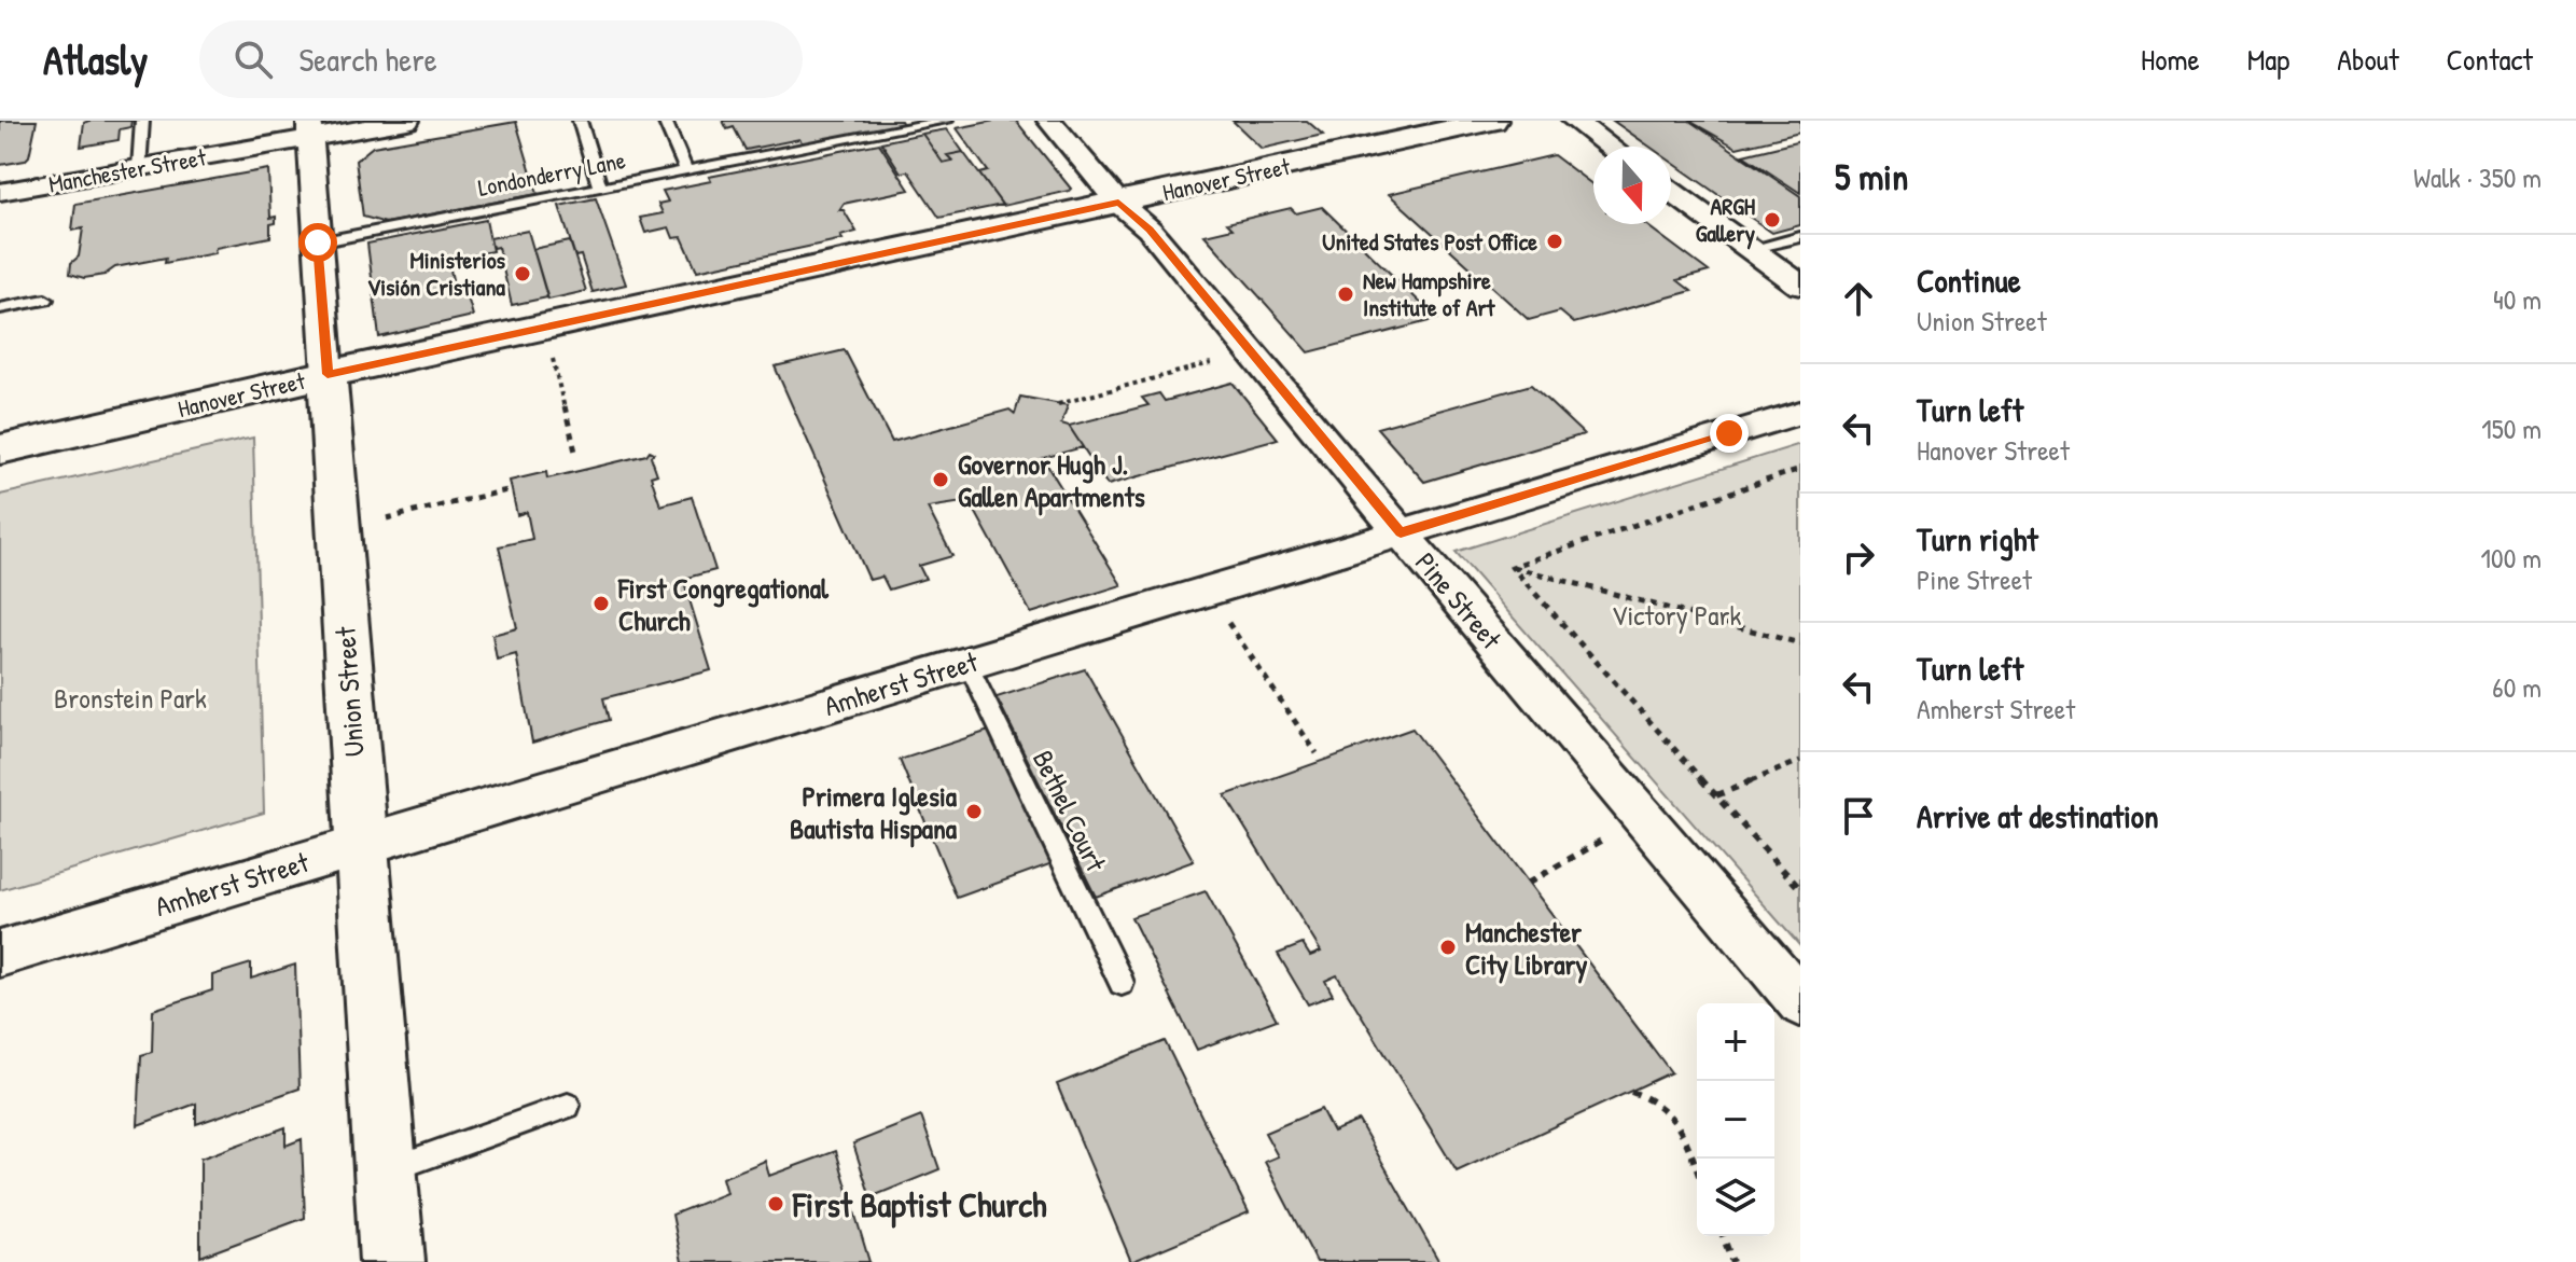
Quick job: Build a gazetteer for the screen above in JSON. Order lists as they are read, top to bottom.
{
  "streets": {
    "street": [
      "Manchester Street",
      "Hanover Street",
      "Pine Street",
      "Amherst Street",
      "Union Street"
    ],
    "lane": ["Londonderry Lane", "Bethel Court"]
  },
  "crossings": [
    ["Manchester Street", "Union Street"],
    ["Londonderry Lane", "Union Street"],
    ["Hanover Street", "Pine Street"],
    ["Hanover Street", "Union Street"],
    ["Pine Street", "Amherst Street"],
    ["Amherst Street", "Union Street"],
    ["Amherst Street", "Bethel Court"]
  ],
  "parks": ["Victory Park", "Bronstein Park"],
  "places": [
    "ARGH Gallery",
    "United States Post Office",
    "Ministerios Visión Cristiana",
    "New Hampshire Institute of Art",
    "Governor Hugh J. Gallen Apartments",
    "First Congregational Church",
    "Primera Iglesia Bautista Hispana",
    "Manchester City Library",
    "First Baptist Church"
  ],
  "north": "bottom",
  "page": {
    "header": "Atlasly",
    "search": "Search here",
    "nav": [
      "Home",
      "Map",
      "About",
      "Contact"
    ],
    "heading": ["5 min", "Walk · 350 m"],
    "list": [
      ["Continue", "Union Street", "40 m"],
      ["Turn left", "Hanover Street", "150 m"],
      ["Turn right", "Pine Street", "100 m"],
      ["Turn left", "Amherst Street", "60 m"],
      "Arrive at destination"
    ],
    "map_buttons": ["+", "−"]
  }
}
